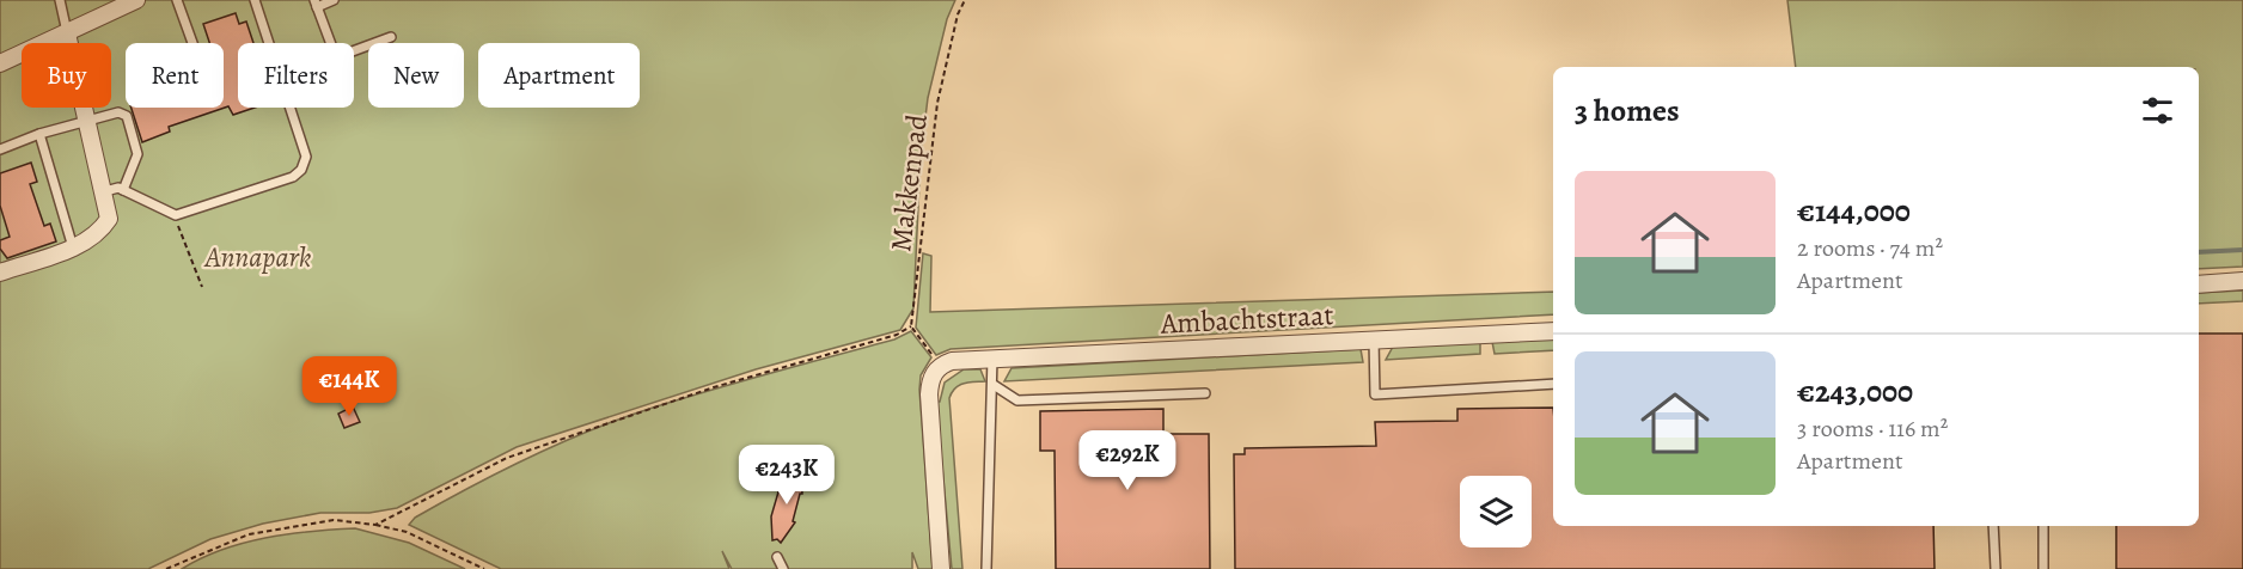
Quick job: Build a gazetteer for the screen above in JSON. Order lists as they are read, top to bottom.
{
  "streets": {
    "street": ["Ambachtstraat"],
    "path": ["Makkenpad"]
  },
  "parks": ["Annapark"],
  "page": {
    "chip": [
      "Buy",
      "Rent",
      "Filters",
      "New",
      "Apartment"
    ],
    "heading": "3 homes",
    "list": [
      {
        "name": "€144,000",
        "note": "2 rooms · 74 m² · Apartment"
      },
      {
        "name": "€243,000",
        "note": "3 rooms · 116 m² · Apartment"
      }
    ],
    "price": ["€144K", "€292K", "€243K"]
  }
}
